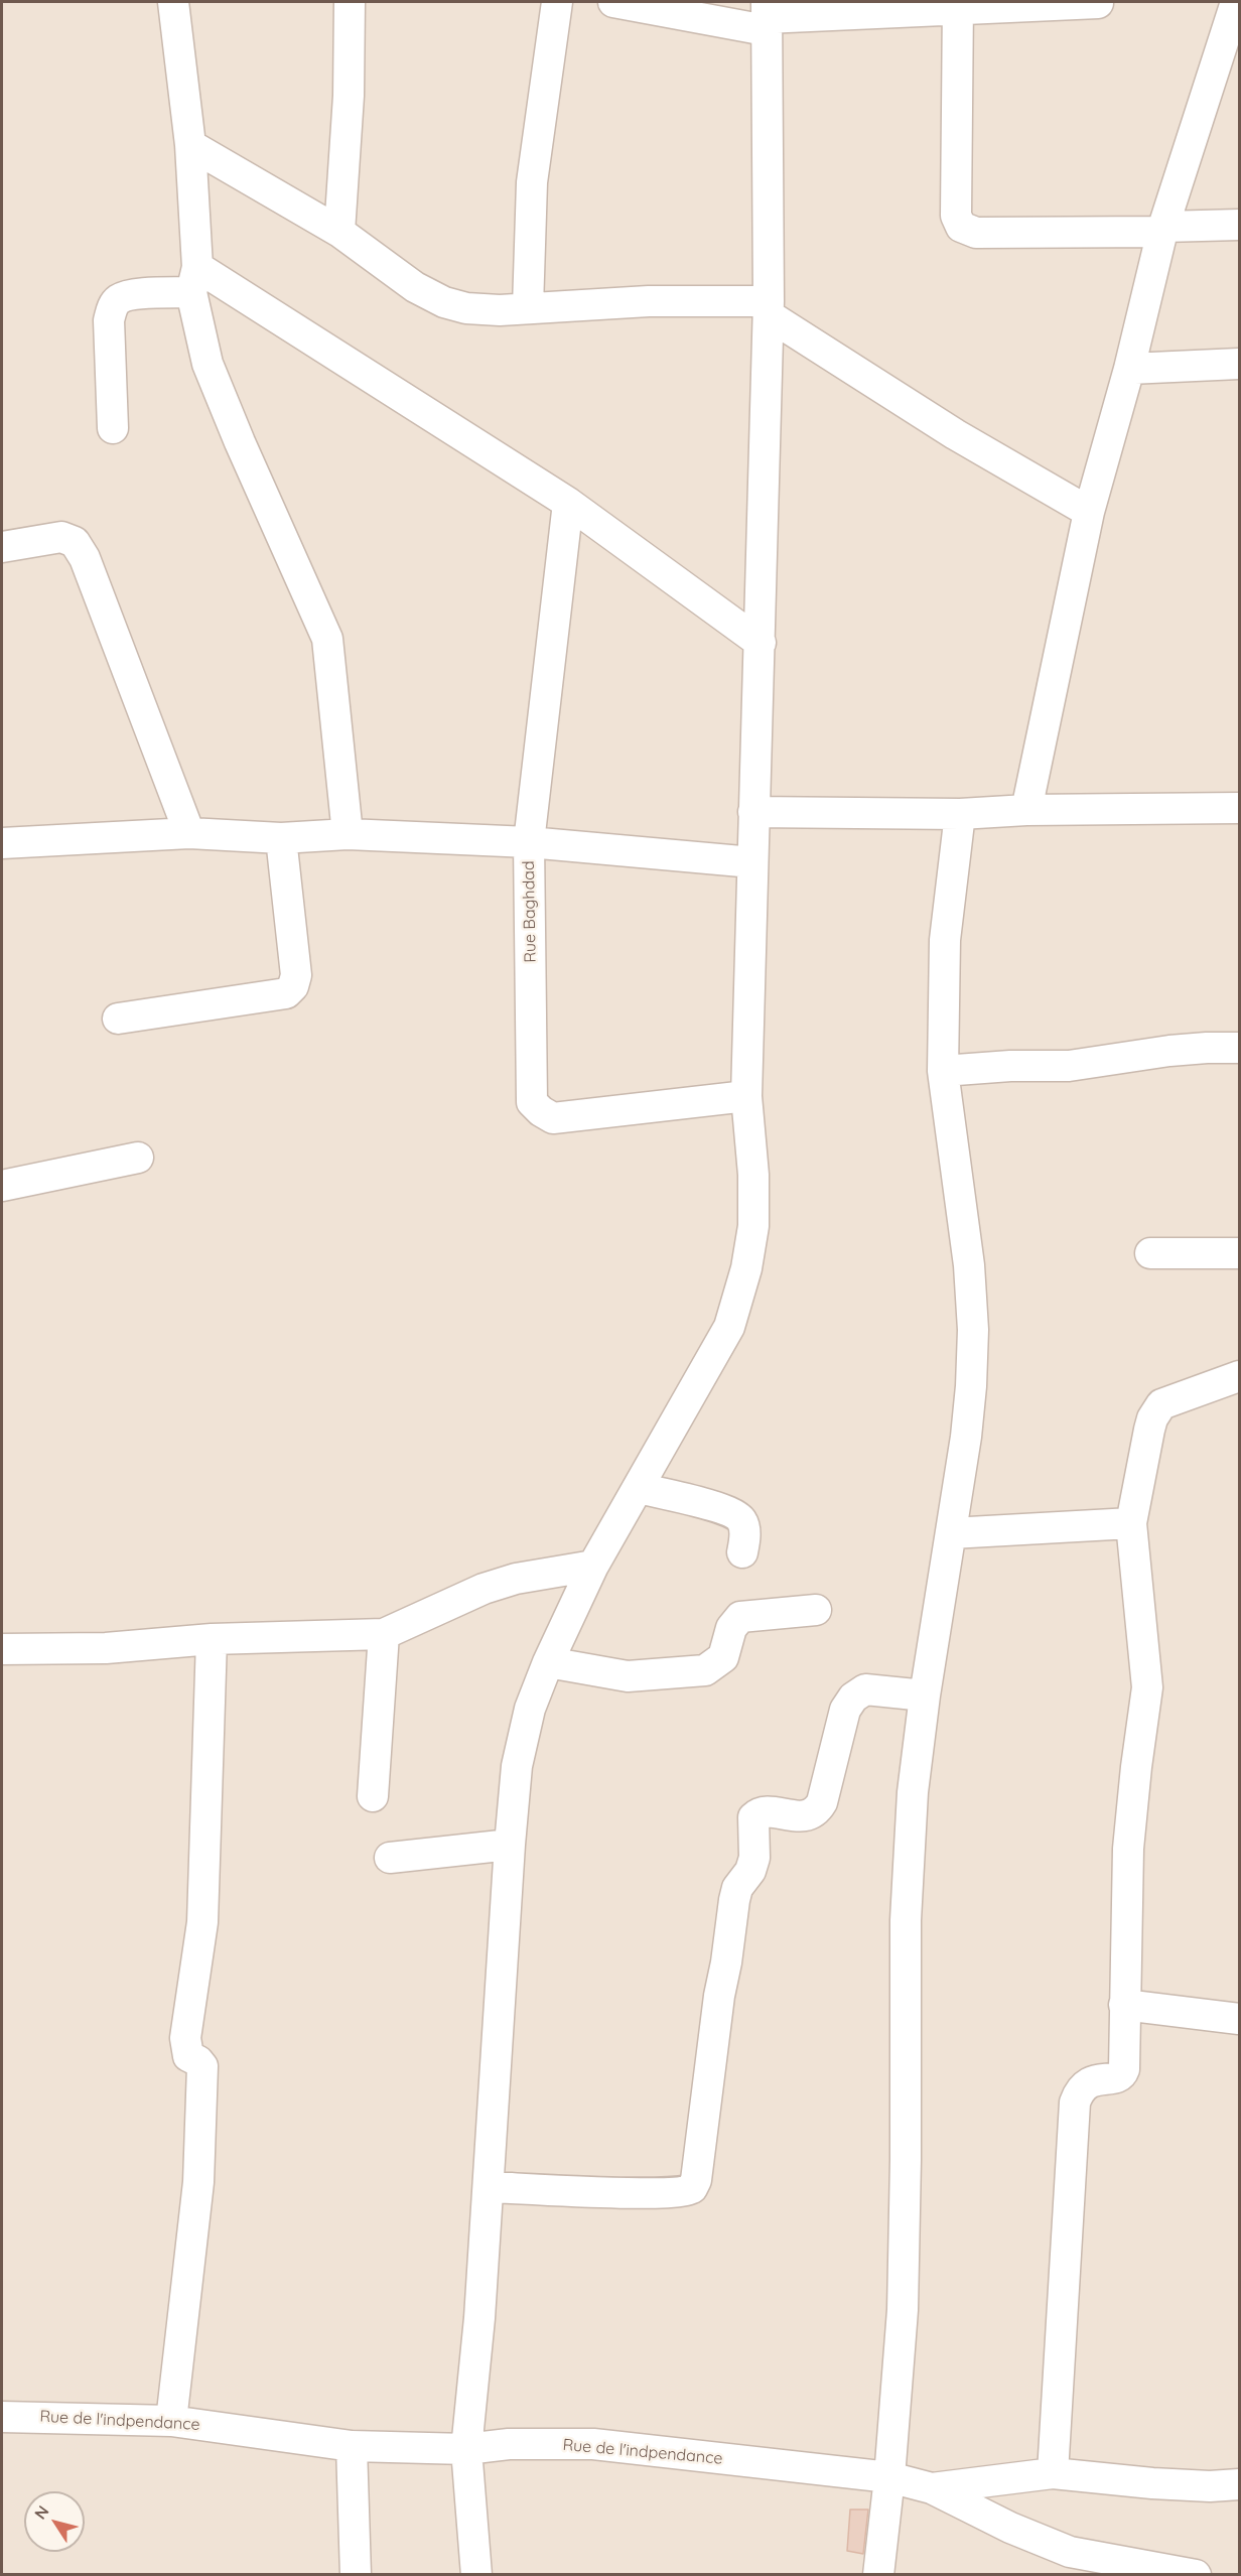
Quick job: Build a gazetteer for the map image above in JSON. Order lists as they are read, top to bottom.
{
  "streets": {
    "street": ["Rue Baghdad", "Rue de l'indpendance"]
  },
  "north": "top left"
}
